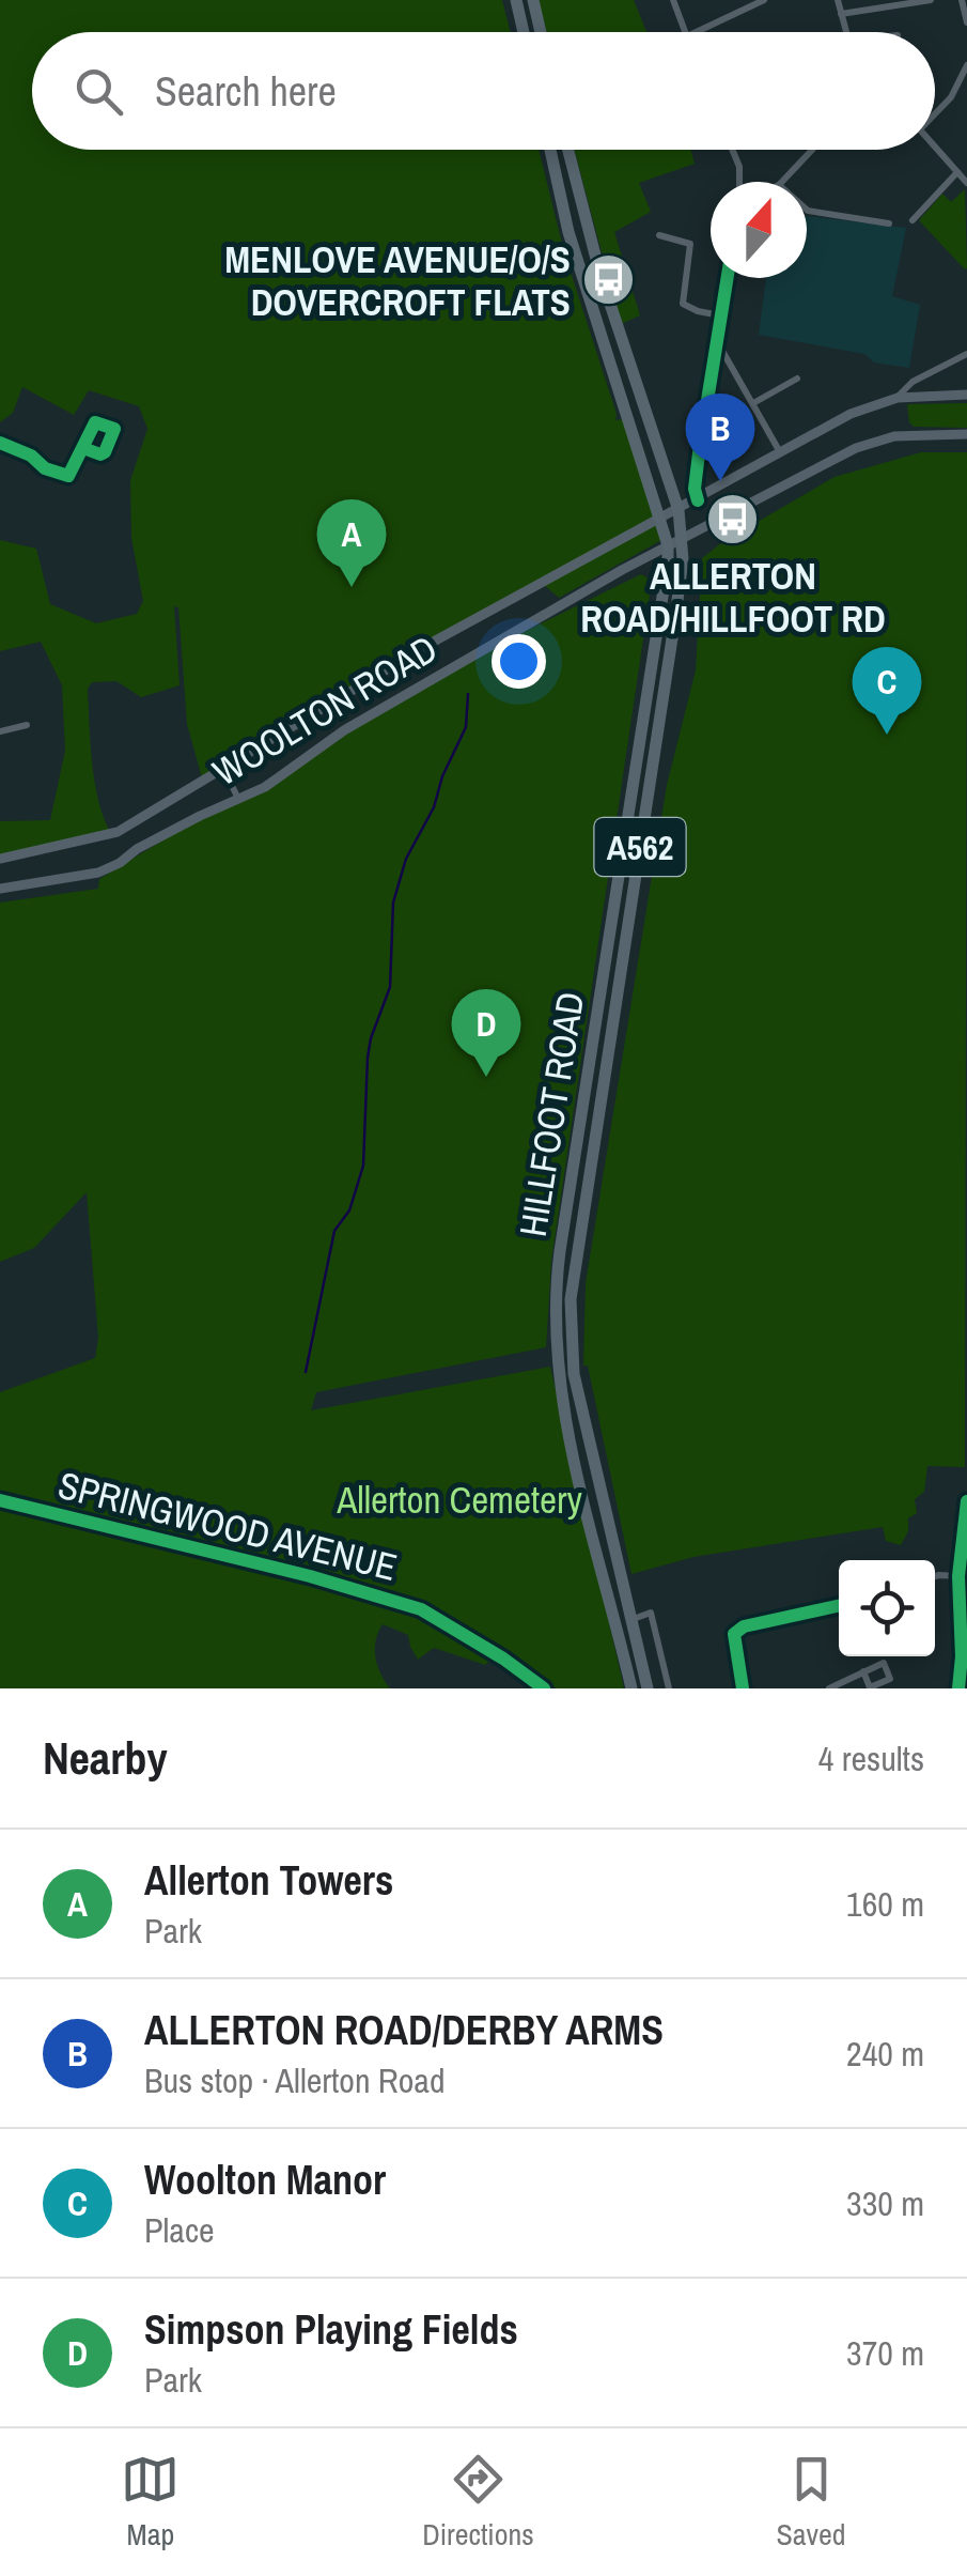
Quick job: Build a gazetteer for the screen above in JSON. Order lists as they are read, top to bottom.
{
  "streets": {
    "highway": ["A562", "HILLFOOT ROAD"],
    "main road": ["WOOLTON ROAD", "SPRINGWOOD AVENUE"]
  },
  "crossings": [
    ["WOOLTON ROAD", "A562"],
    ["WOOLTON ROAD", "HILLFOOT ROAD"],
    ["A562", "HILLFOOT ROAD"]
  ],
  "parks": ["Allerton Cemetery"],
  "places": {
    "bus stop": ["MENLOVE AVENUE/O/S DOVERCROFT FLATS", "ALLERTON ROAD/HILLFOOT RD"]
  },
  "north": "top",
  "page": {
    "search": "Search here",
    "pins": [
      "B",
      "A",
      "C",
      "D"
    ],
    "heading": ["Nearby", "4 results"],
    "list": [
      {
        "mark": "A",
        "name": "Allerton Towers",
        "note": "Park",
        "value": "160 m"
      },
      {
        "mark": "B",
        "name": "ALLERTON ROAD/DERBY ARMS",
        "note": "Bus stop · Allerton Road",
        "value": "240 m"
      },
      {
        "mark": "C",
        "name": "Woolton Manor",
        "note": "Place",
        "value": "330 m"
      },
      {
        "mark": "D",
        "name": "Simpson Playing Fields",
        "note": "Park",
        "value": "370 m"
      }
    ],
    "nav": ["Map", "Directions", "Saved"]
  }
}
